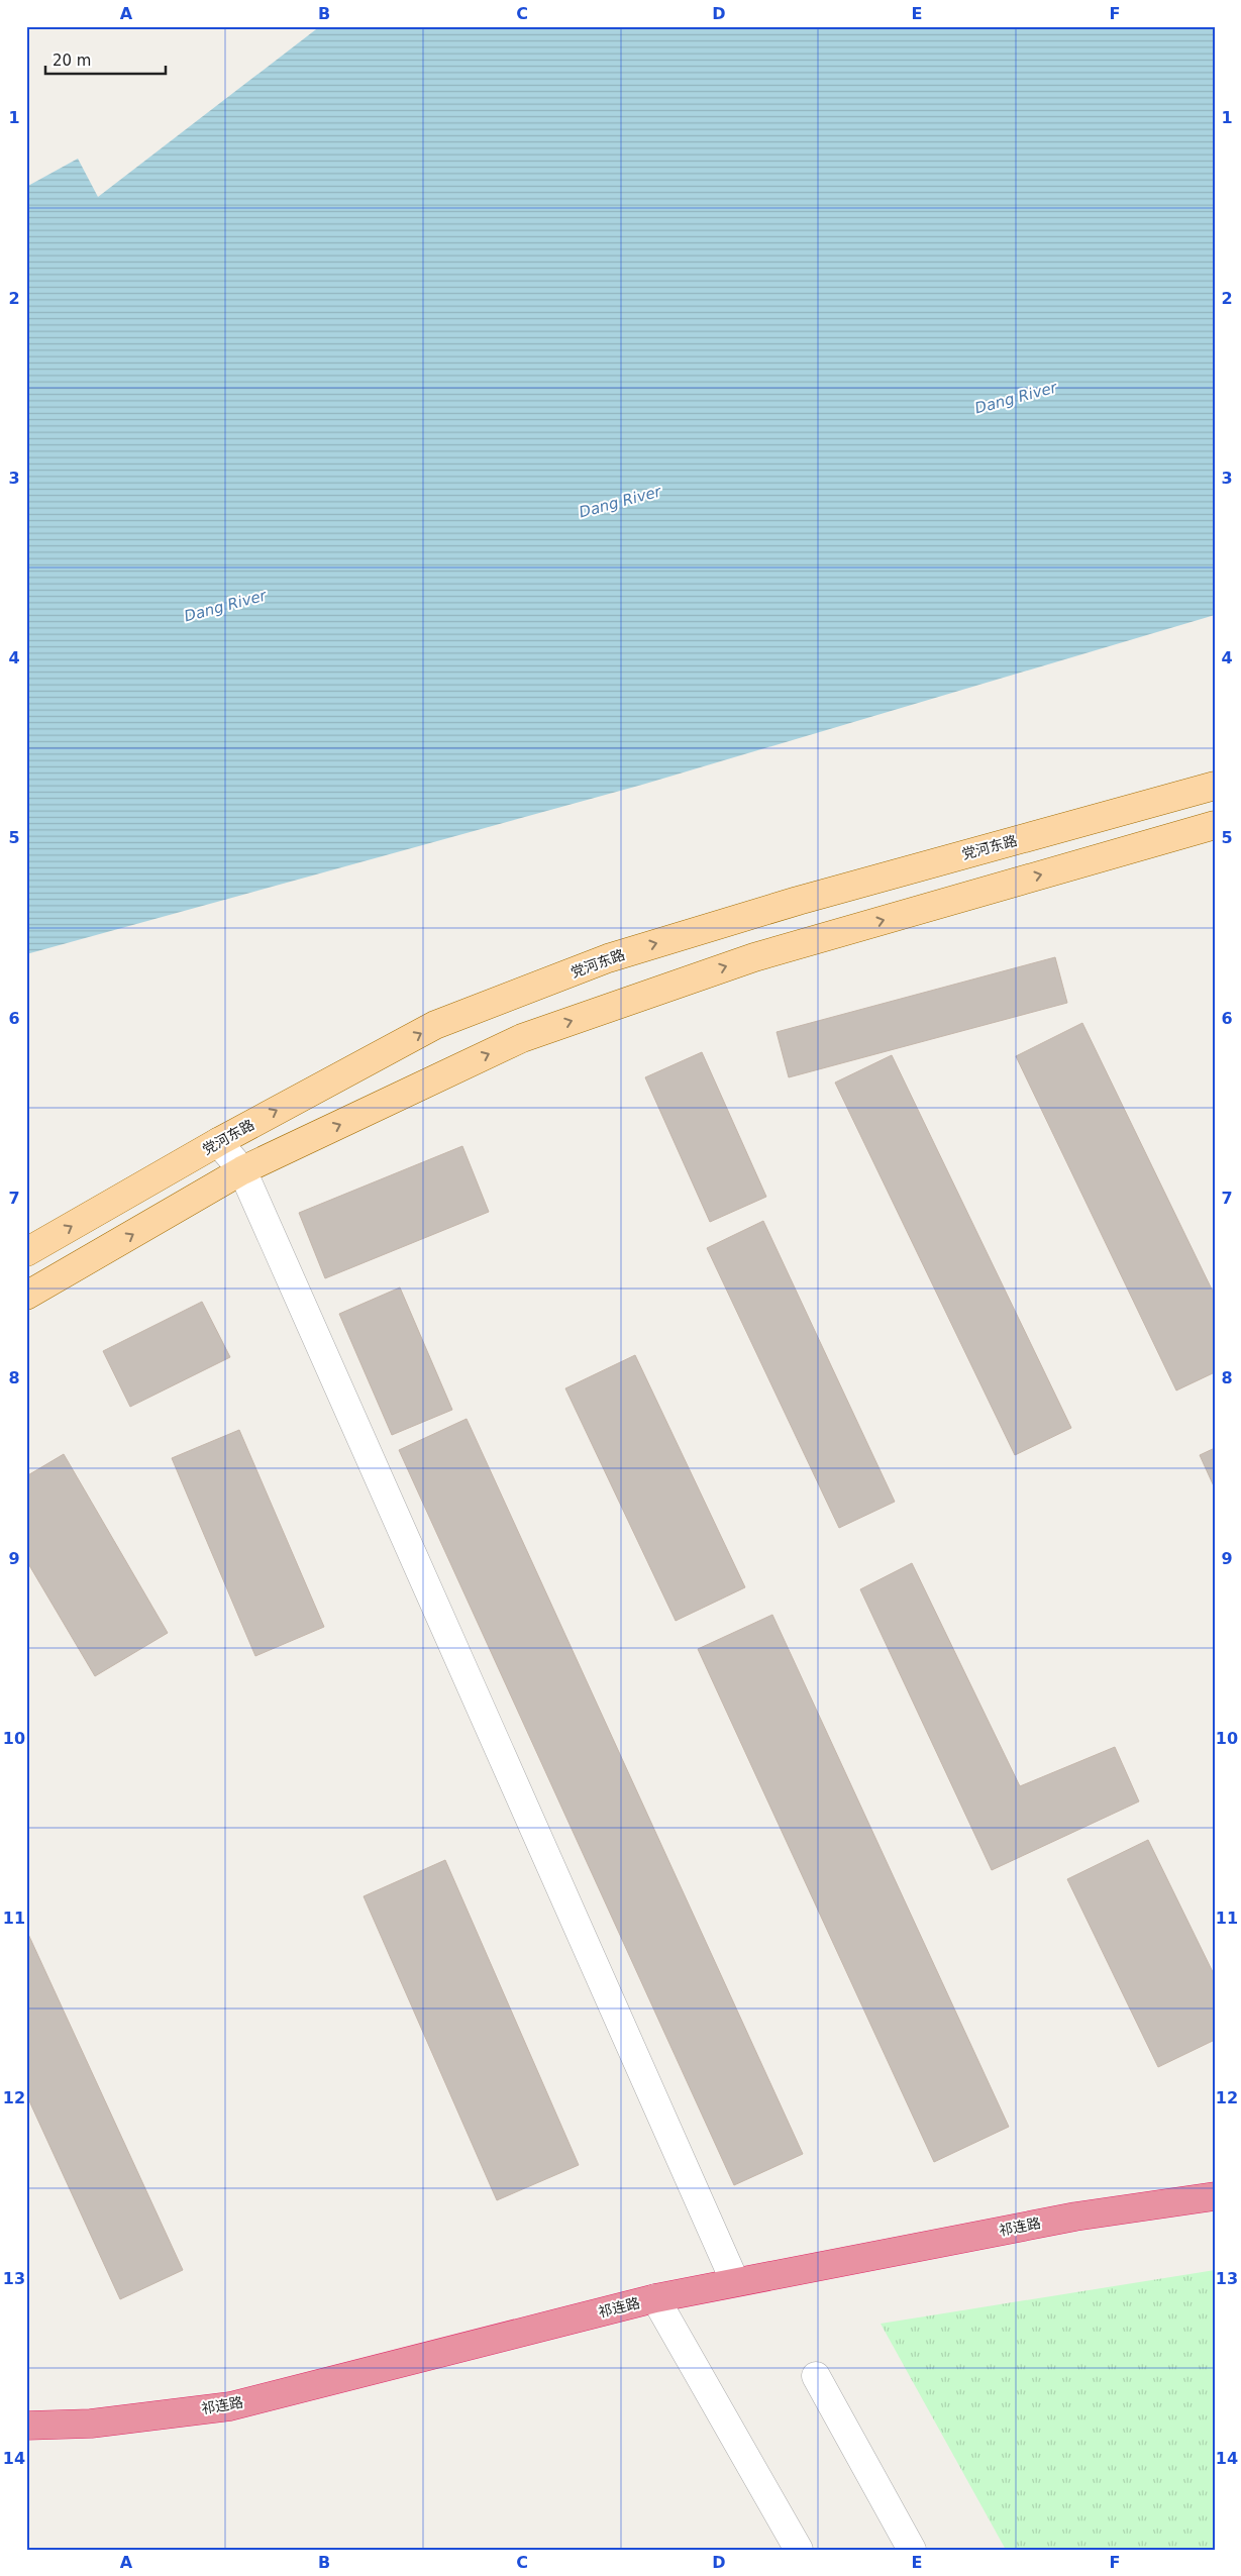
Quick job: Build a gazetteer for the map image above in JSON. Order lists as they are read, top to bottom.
{
  "streets": {
    "highway": ["祁连路"],
    "main road": ["党河东路"]
  },
  "water": ["Dang River"],
  "scale_bar": "20 m",
  "grid": {
    "columns": [
      "A",
      "B",
      "C",
      "D",
      "E",
      "F"
    ],
    "rows": [
      "1",
      "2",
      "3",
      "4",
      "5",
      "6",
      "7",
      "8",
      "9",
      "10",
      "11",
      "12",
      "13",
      "14"
    ]
  }
}
